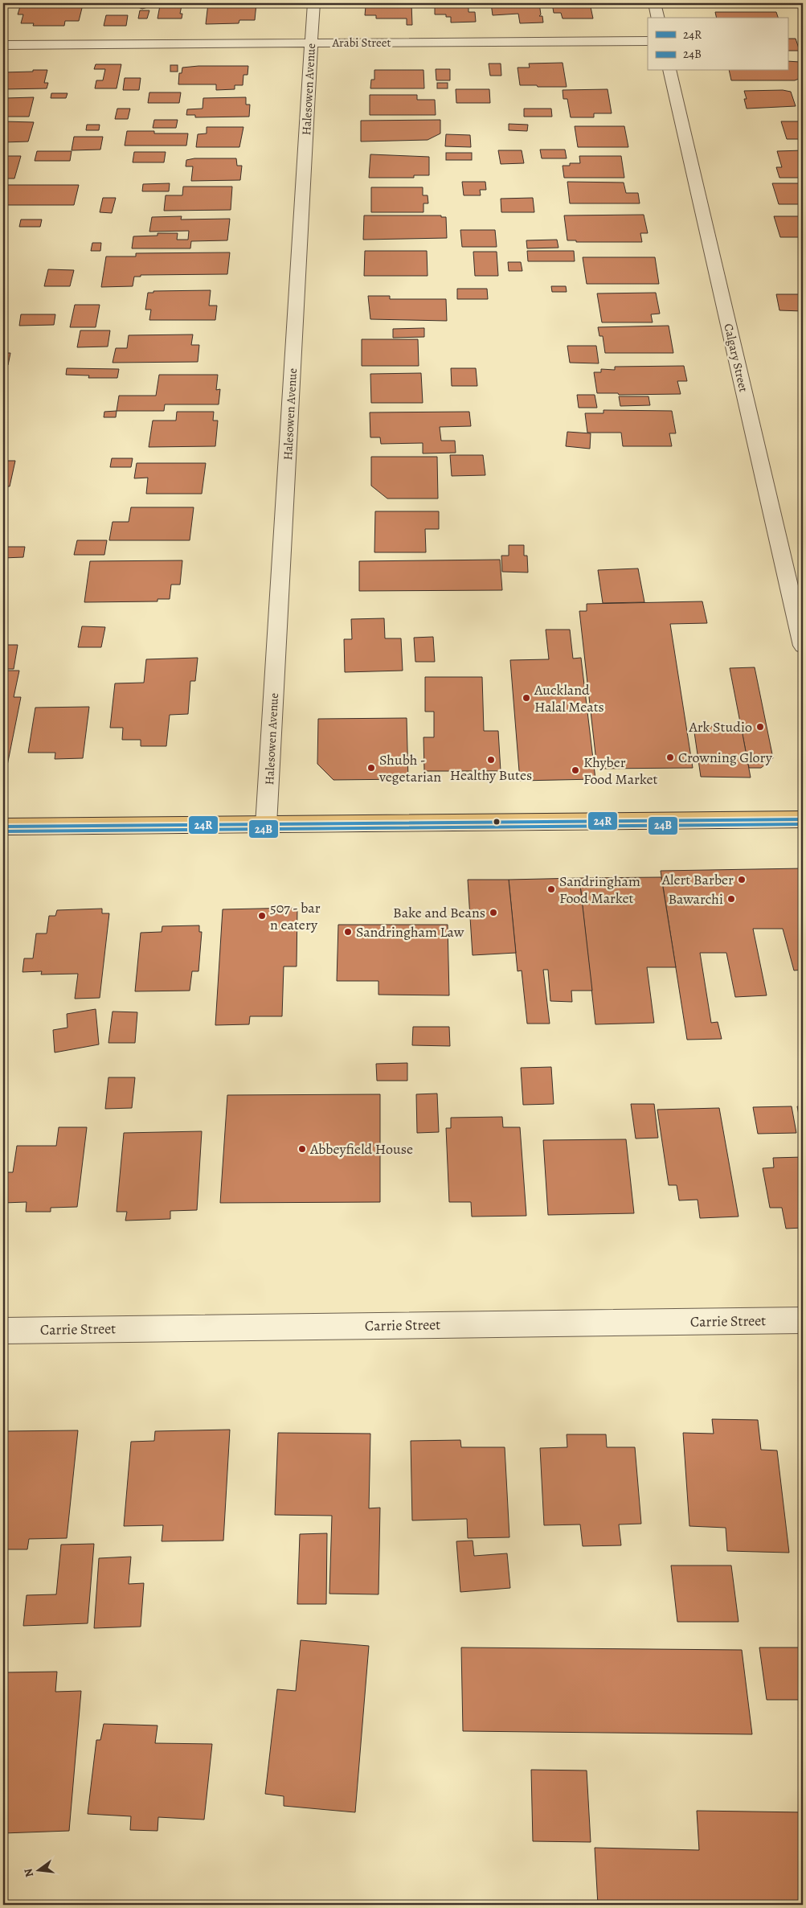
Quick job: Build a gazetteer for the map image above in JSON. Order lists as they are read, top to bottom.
{
  "streets": {
    "street": [
      "Arabi Street",
      "Halesowen Avenue",
      "Calgary Street",
      "Carrie Street"
    ]
  },
  "crossings": [
    ["Arabi Street", "Halesowen Avenue"]
  ],
  "places": [
    "Auckland Halal Meats",
    "Ark Studio",
    "Crowning Glory",
    "Healthy Butes",
    "Shubh - vegetarian",
    "Khyber Food Market",
    "Alert Barber",
    "Sandringham Food Market",
    "Bawarchi",
    "Bake and Beans",
    "507 - bar n eatery",
    "Sandringham Law",
    "Abbeyfield House"
  ],
  "lines": ["transit line 24R", "transit line 24B"],
  "legend": ["24R", "24B"],
  "north": "left"
}
